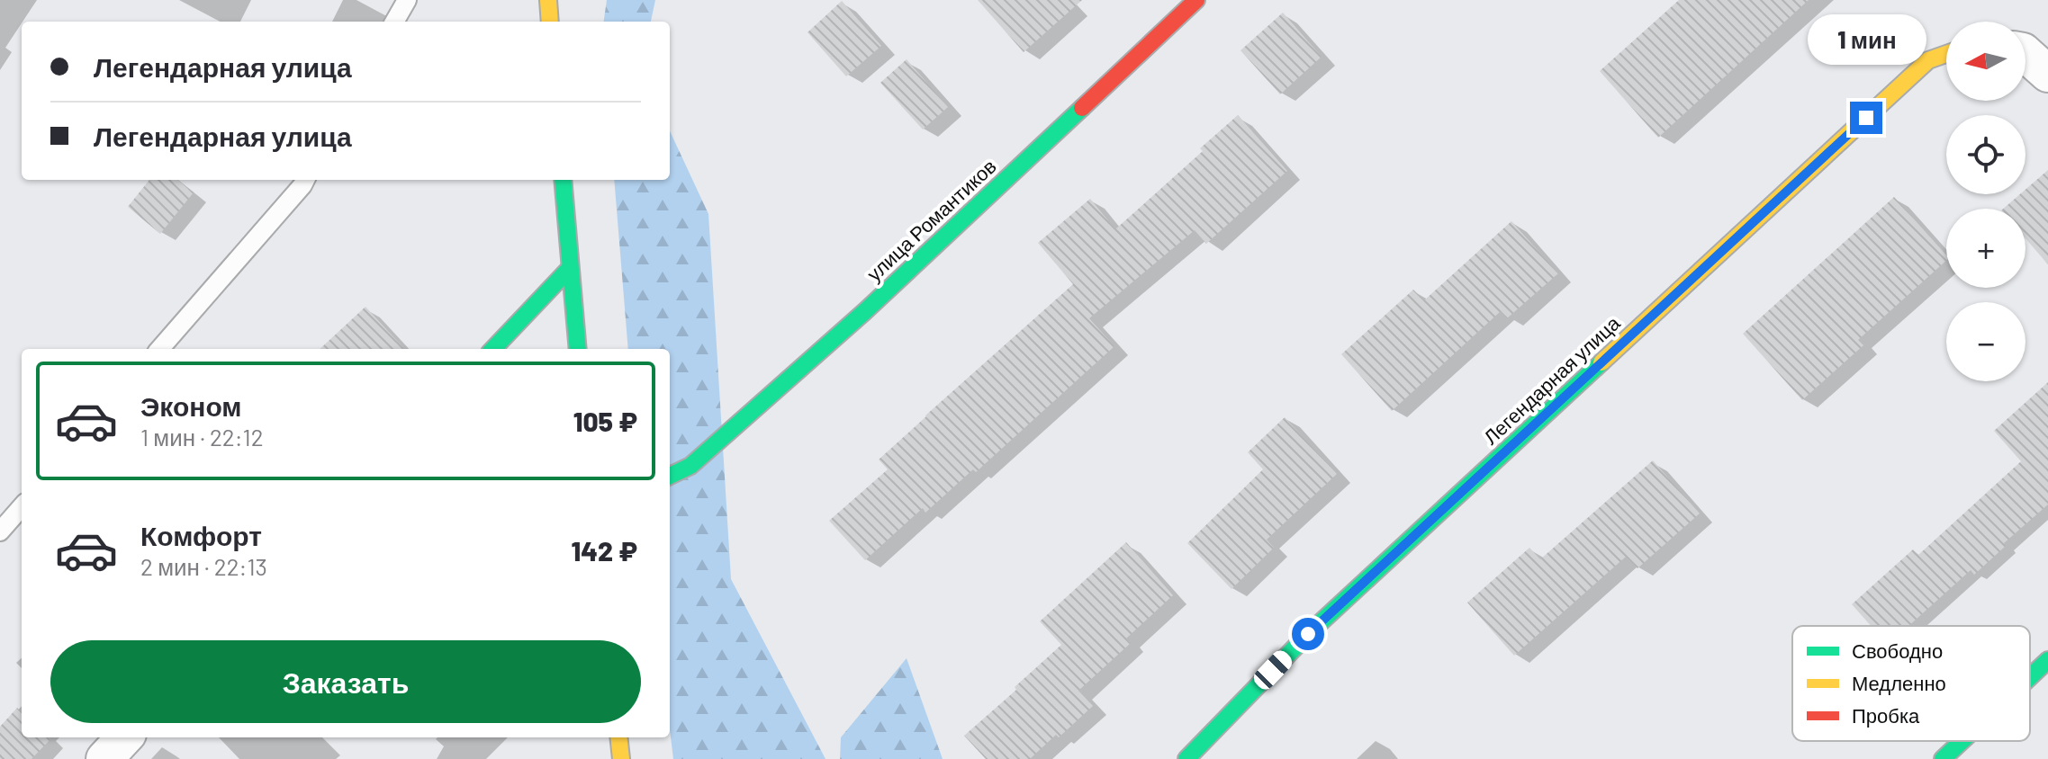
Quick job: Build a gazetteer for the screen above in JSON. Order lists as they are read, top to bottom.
{
  "streets": {
    "street": ["улица Романтиков", "Легендарная улица"]
  },
  "legend": ["Свободно", "Медленно", "Пробка"],
  "north": "left",
  "page": {
    "bubble": "1 мин",
    "map_buttons": ["+", "−"],
    "banner": ["Легендарная улица", "Легендарная улица"],
    "list": [
      {
        "name": "Эконом",
        "note": "1 мин · 22:12",
        "value": "105 ₽"
      },
      {
        "name": "Комфорт",
        "note": "2 мин · 22:13",
        "value": "142 ₽"
      }
    ],
    "buttons": "Заказать"
  }
}
